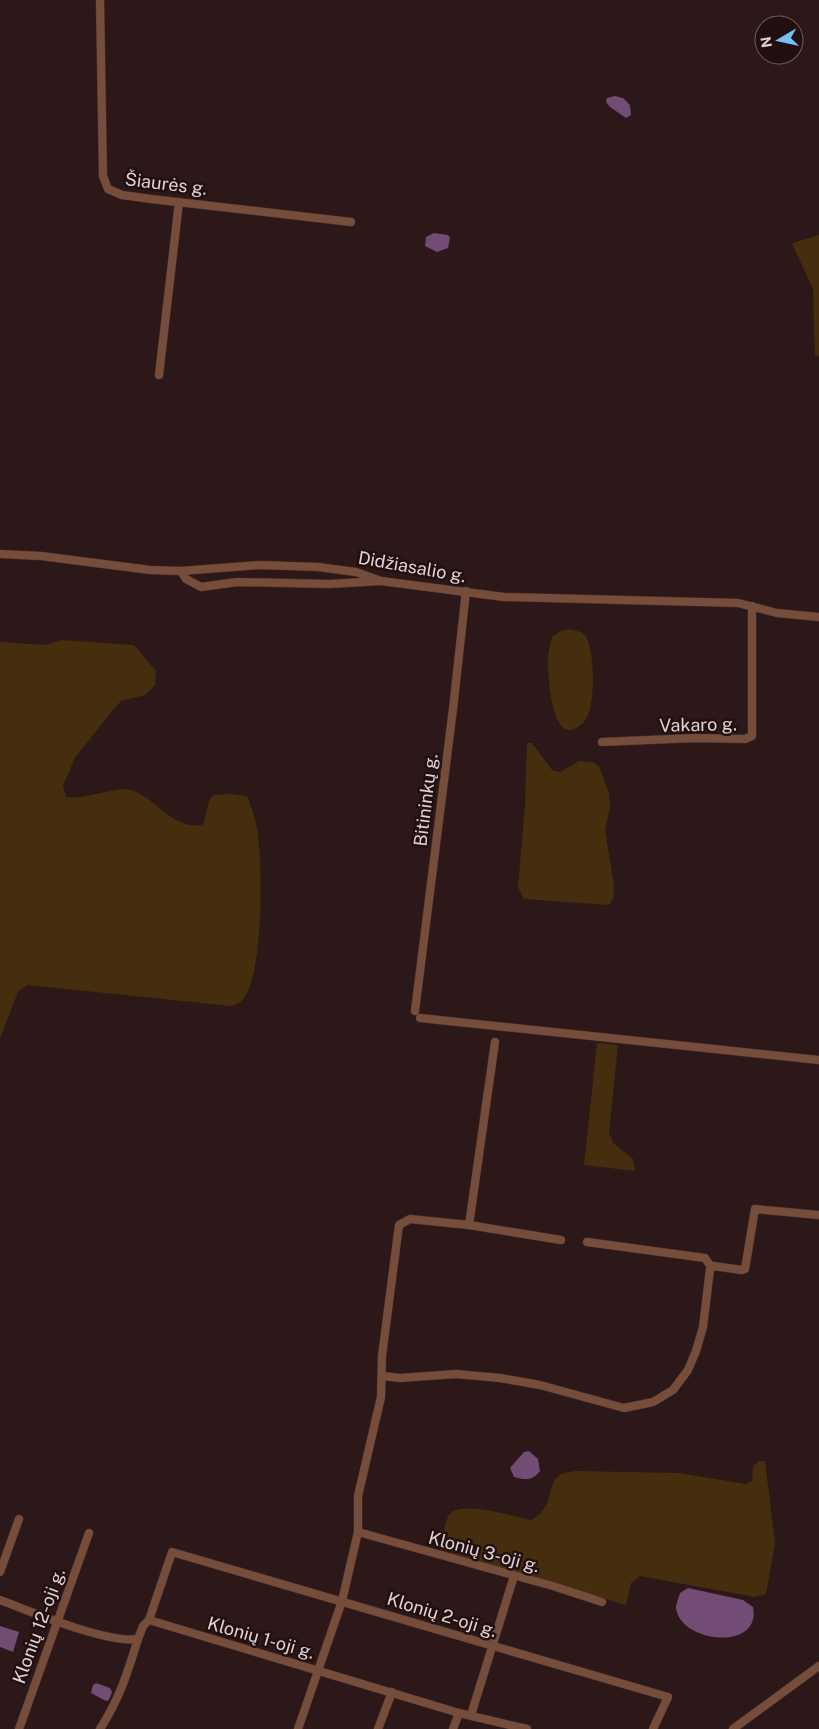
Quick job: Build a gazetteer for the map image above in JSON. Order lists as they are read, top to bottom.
{
  "streets": {
    "street": [
      "Šiaurės g.",
      "Didžiasalio g.",
      "Vakaro g.",
      "Bitininkų g.",
      "Klonių 3-oji g.",
      "Klonių 2-oji g.",
      "Klonių 12-oji g.",
      "Klonių 1-oji g."
    ]
  },
  "crossings": [
    ["Didžiasalio g.", "Vakaro g."],
    ["Didžiasalio g.", "Bitininkų g."],
    ["Klonių 2-oji g.", "Klonių 1-oji g."]
  ],
  "north": "left"
}
